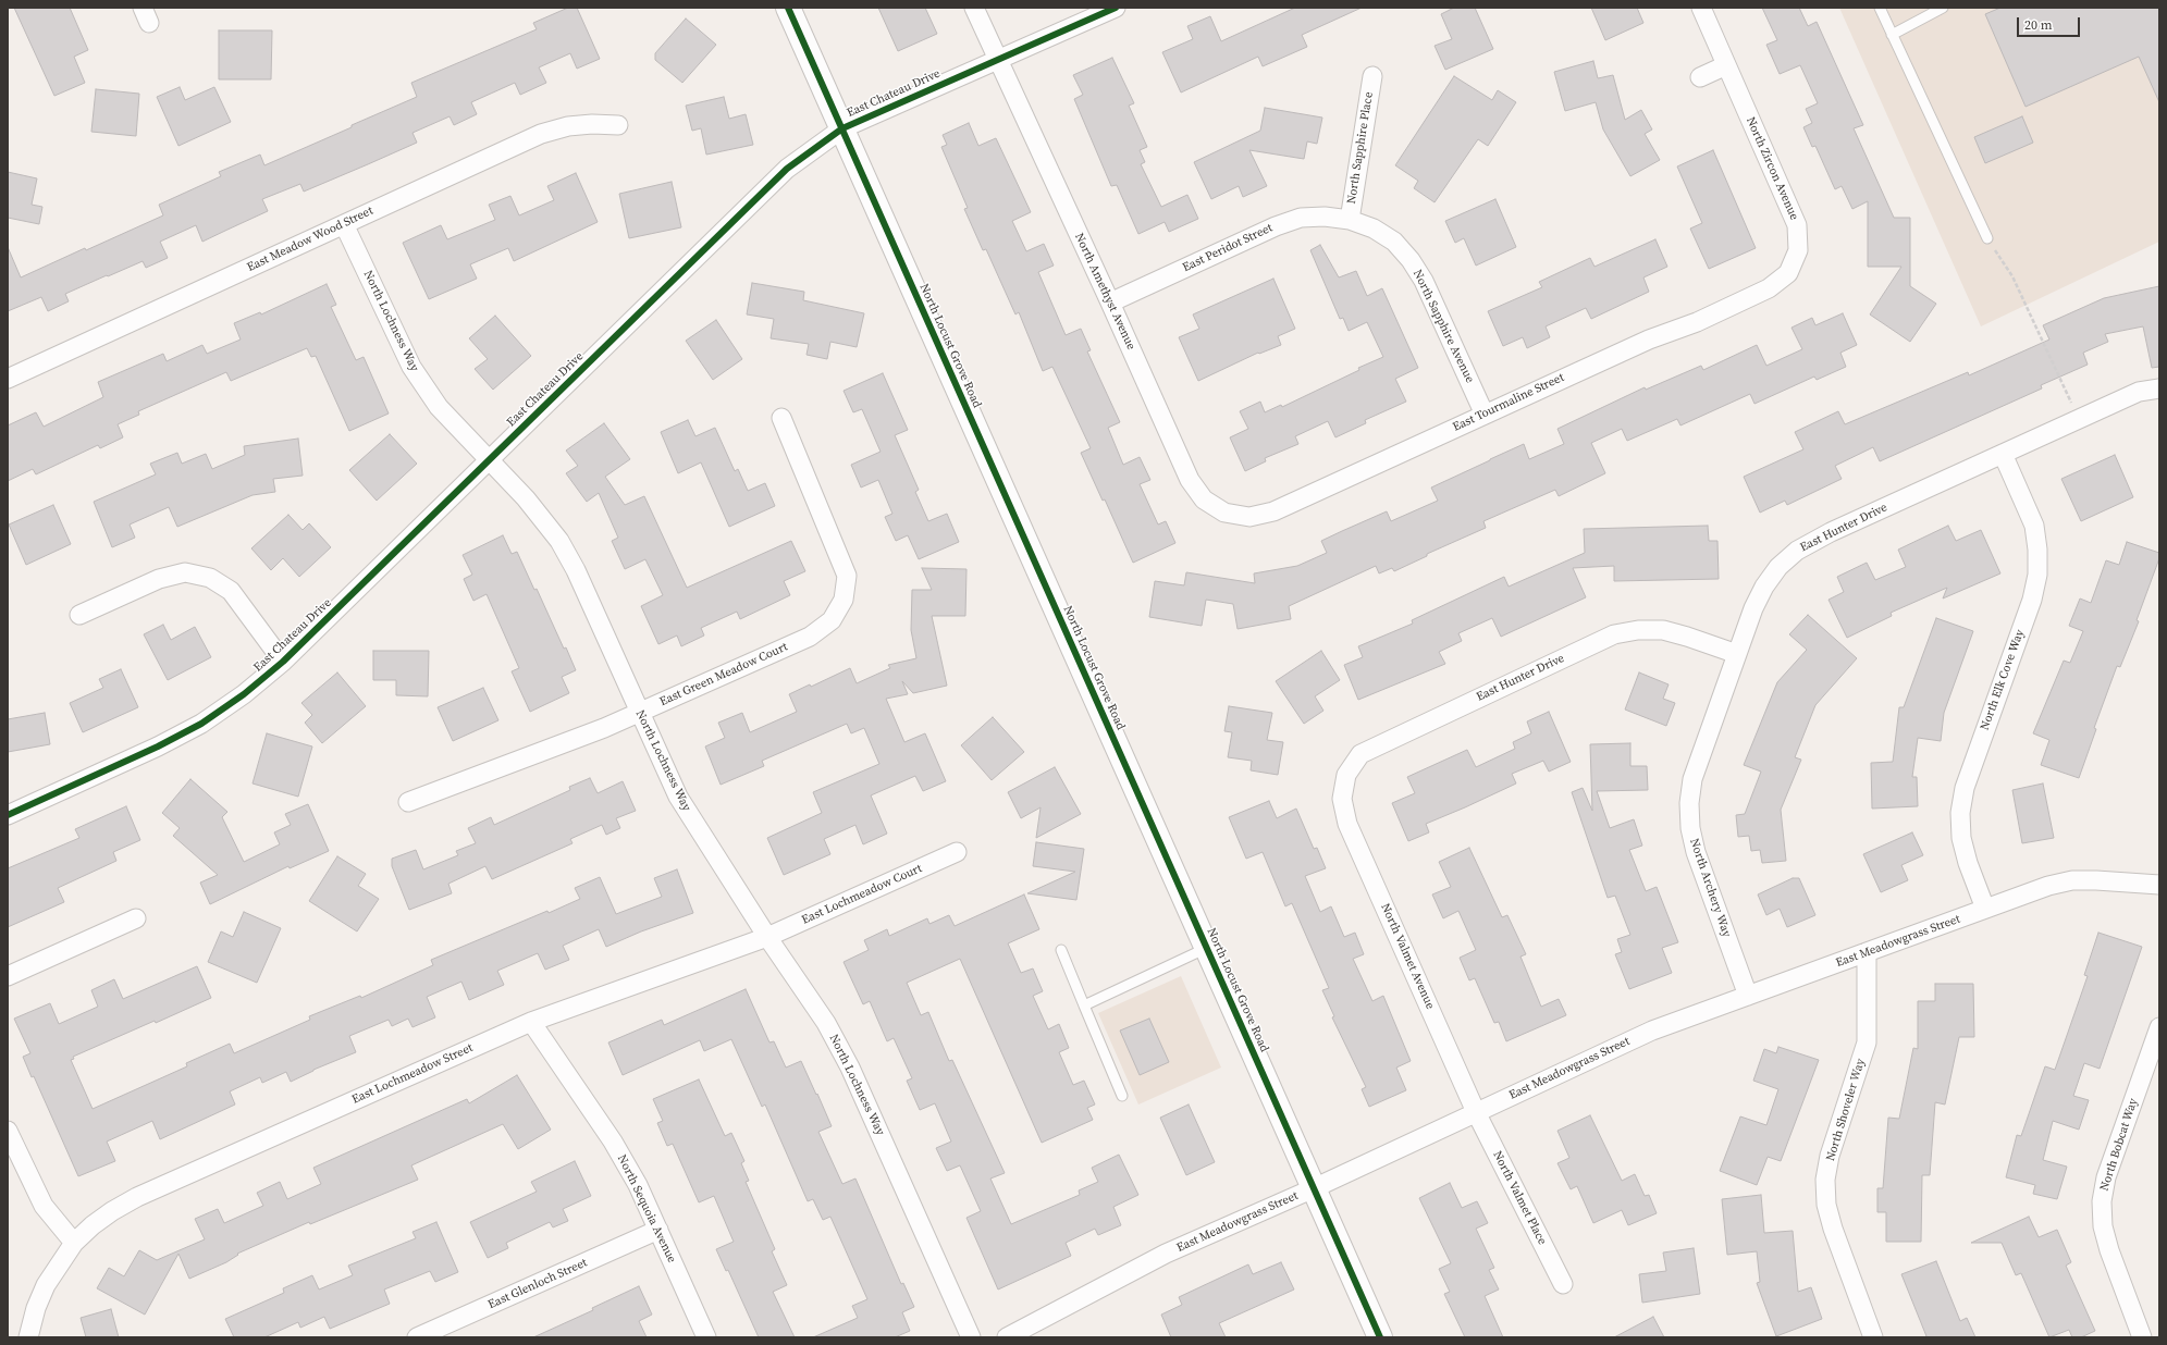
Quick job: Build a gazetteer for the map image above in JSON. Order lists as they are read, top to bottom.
{
  "streets": {
    "main road": ["North Locust Grove Road"],
    "street": [
      "East Chateau Drive",
      "North Sapphire Place",
      "North Zircon Avenue",
      "East Meadow Wood Street",
      "East Peridot Street",
      "North Amethyst Avenue",
      "North Lochness Way",
      "North Sapphire Avenue",
      "East Tourmaline Street",
      "East Hunter Drive",
      "East Green Meadow Court",
      "North Elk Cove Way",
      "North Archery Way",
      "East Lochmeadow Court",
      "East Meadowgrass Street",
      "North Valmet Avenue",
      "East Lochmeadow Street",
      "North Shoveler Way",
      "North Bobcat Way",
      "North Valmet Place",
      "North Sequoia Avenue",
      "East Glenloch Street"
    ]
  },
  "crossings": [
    ["East Chateau Drive", "North Amethyst Avenue"],
    ["East Chateau Drive", "North Lochness Way"],
    ["East Chateau Drive", "North Locust Grove Road"],
    ["North Sapphire Place", "East Peridot Street"],
    ["North Sapphire Place", "North Sapphire Avenue"],
    ["North Zircon Avenue", "East Tourmaline Street"],
    ["East Meadow Wood Street", "North Lochness Way"],
    ["East Peridot Street", "North Amethyst Avenue"],
    ["East Peridot Street", "North Sapphire Avenue"],
    ["North Amethyst Avenue", "East Tourmaline Street"],
    ["North Lochness Way", "East Green Meadow Court"],
    ["North Lochness Way", "East Lochmeadow Court"],
    ["North Lochness Way", "East Lochmeadow Street"],
    ["North Sapphire Avenue", "East Tourmaline Street"],
    ["North Locust Grove Road", "East Meadowgrass Street"],
    ["East Hunter Drive", "North Elk Cove Way"],
    ["East Hunter Drive", "North Archery Way"],
    ["East Hunter Drive", "North Valmet Avenue"],
    ["North Elk Cove Way", "East Meadowgrass Street"],
    ["North Archery Way", "East Meadowgrass Street"],
    ["East Lochmeadow Court", "East Lochmeadow Street"],
    ["East Meadowgrass Street", "North Valmet Avenue"],
    ["East Meadowgrass Street", "North Shoveler Way"],
    ["East Meadowgrass Street", "North Valmet Place"],
    ["North Valmet Avenue", "North Valmet Place"],
    ["East Lochmeadow Street", "North Sequoia Avenue"],
    ["North Sequoia Avenue", "East Glenloch Street"]
  ],
  "scale_bar": "20 m"
}
